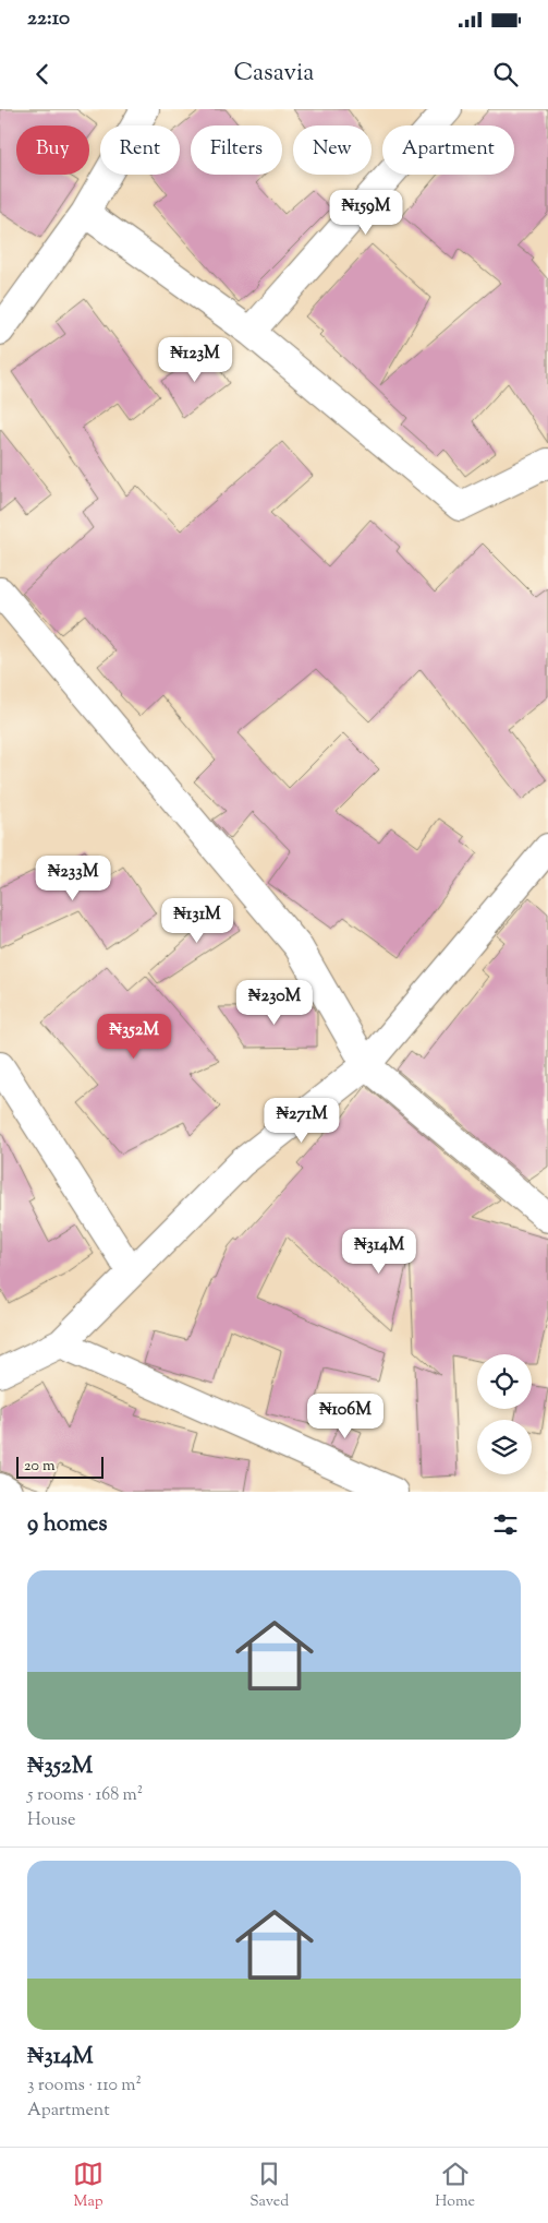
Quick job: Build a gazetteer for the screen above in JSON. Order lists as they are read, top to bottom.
{
  "scale_bar": "20 m",
  "page": {
    "status": "22:10",
    "header": "Casavia",
    "chip": [
      "Buy",
      "Rent",
      "Filters",
      "New",
      "Apartment"
    ],
    "price": [
      "₦159M",
      "₦123M",
      "₦233M",
      "₦131M",
      "₦230M",
      "₦352M",
      "₦271M",
      "₦314M",
      "₦106M"
    ],
    "scale": "20 m",
    "heading": "9 homes",
    "list": [
      {
        "name": "₦352M",
        "note": "5 rooms · 168 m² · House"
      },
      {
        "name": "₦314M",
        "note": "3 rooms · 110 m² · Apartment"
      }
    ],
    "tabs": ["Map", "Saved", "Home"]
  }
}
